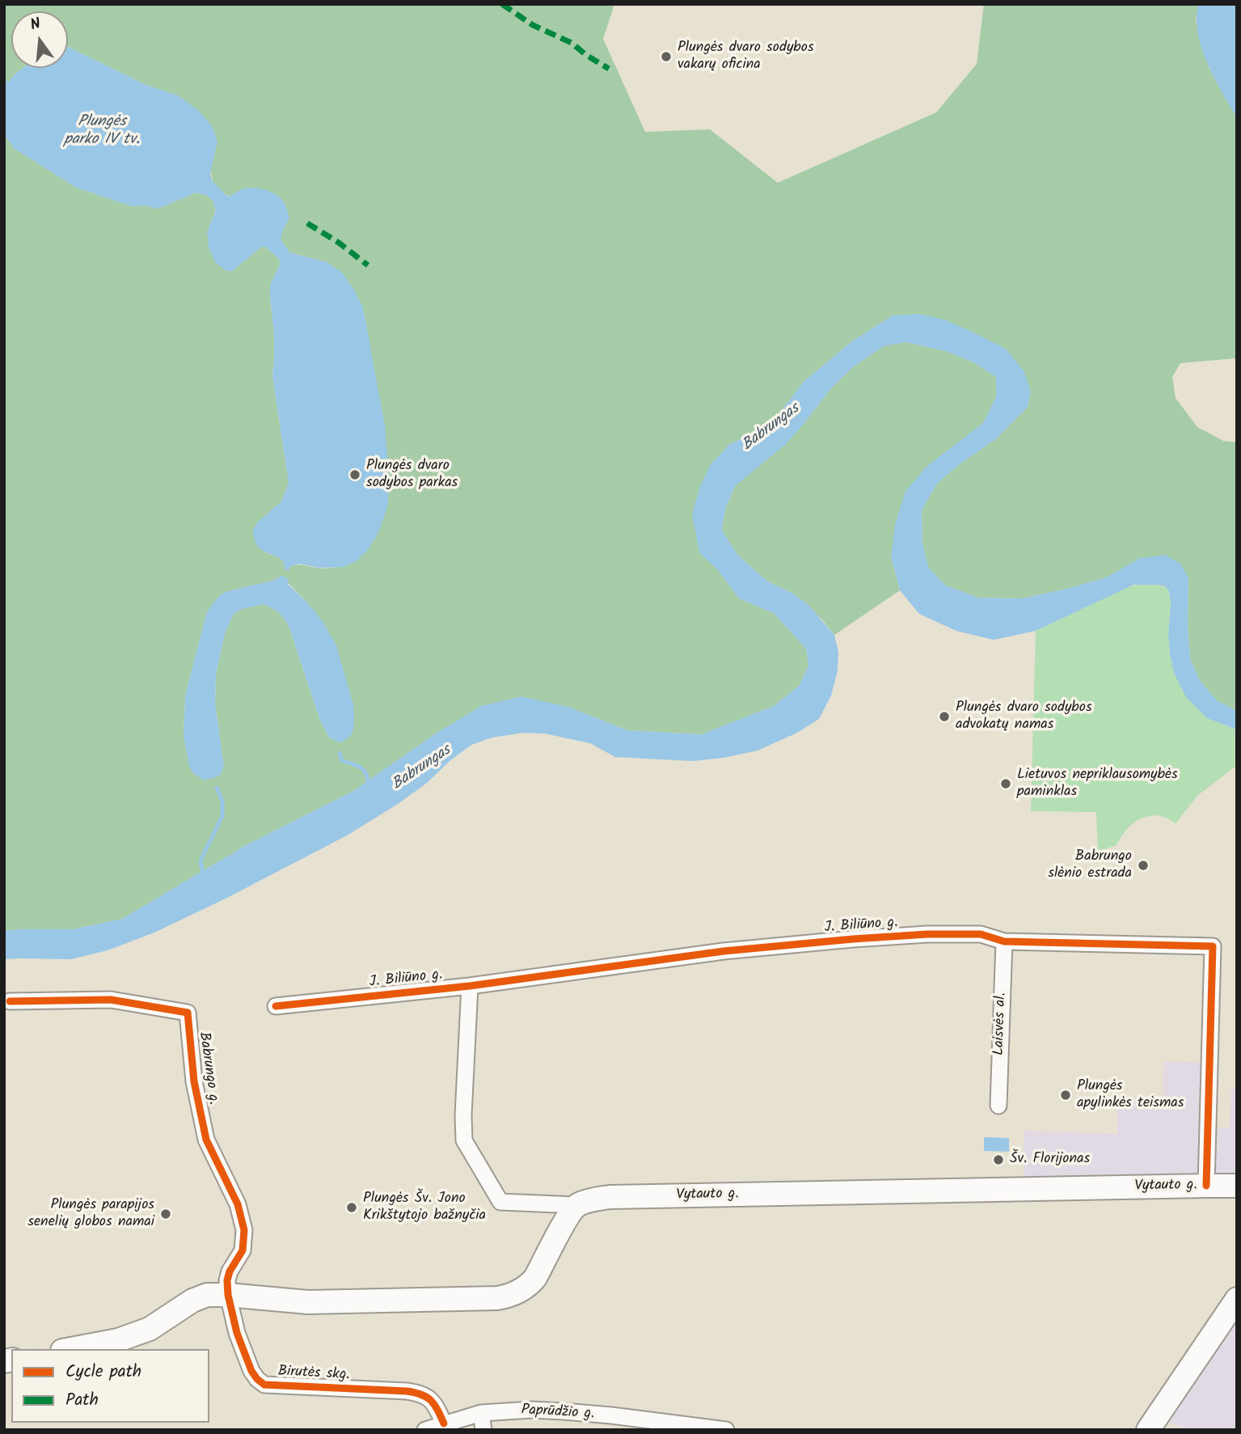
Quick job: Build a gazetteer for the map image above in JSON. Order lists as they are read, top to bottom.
{
  "streets": {
    "main road": ["Vytauto g."],
    "street": [
      "J. Biliūno g.",
      "Laisvės al.",
      "Babrungo g.",
      "Birutės skg.",
      "Paprūdžio g."
    ]
  },
  "crossings": [
    ["J. Biliūno g.", "Laisvės al."],
    ["J. Biliūno g.", "Vytauto g."],
    ["Babrungo g.", "Birutės skg."],
    ["Birutės skg.", "Paprūdžio g."]
  ],
  "water": ["Plungės parko IV tv.", "Babrungas"],
  "places": [
    "Plungės dvaro sodybos vakarų oficina",
    "Plungės dvaro sodybos parkas",
    "Plungės dvaro sodybos advokatų namas",
    "Lietuvos nepriklausomybės paminklas",
    "Babrungo slėnio estrada",
    "Plungės apylinkės teismas",
    "Šv. Florijonas",
    "Plungės Šv. Jono Krikštytojo bažnyčia",
    "Plungės parapijos senelių globos namai"
  ],
  "legend": ["Cycle path", "Path"],
  "north": "top"
}
